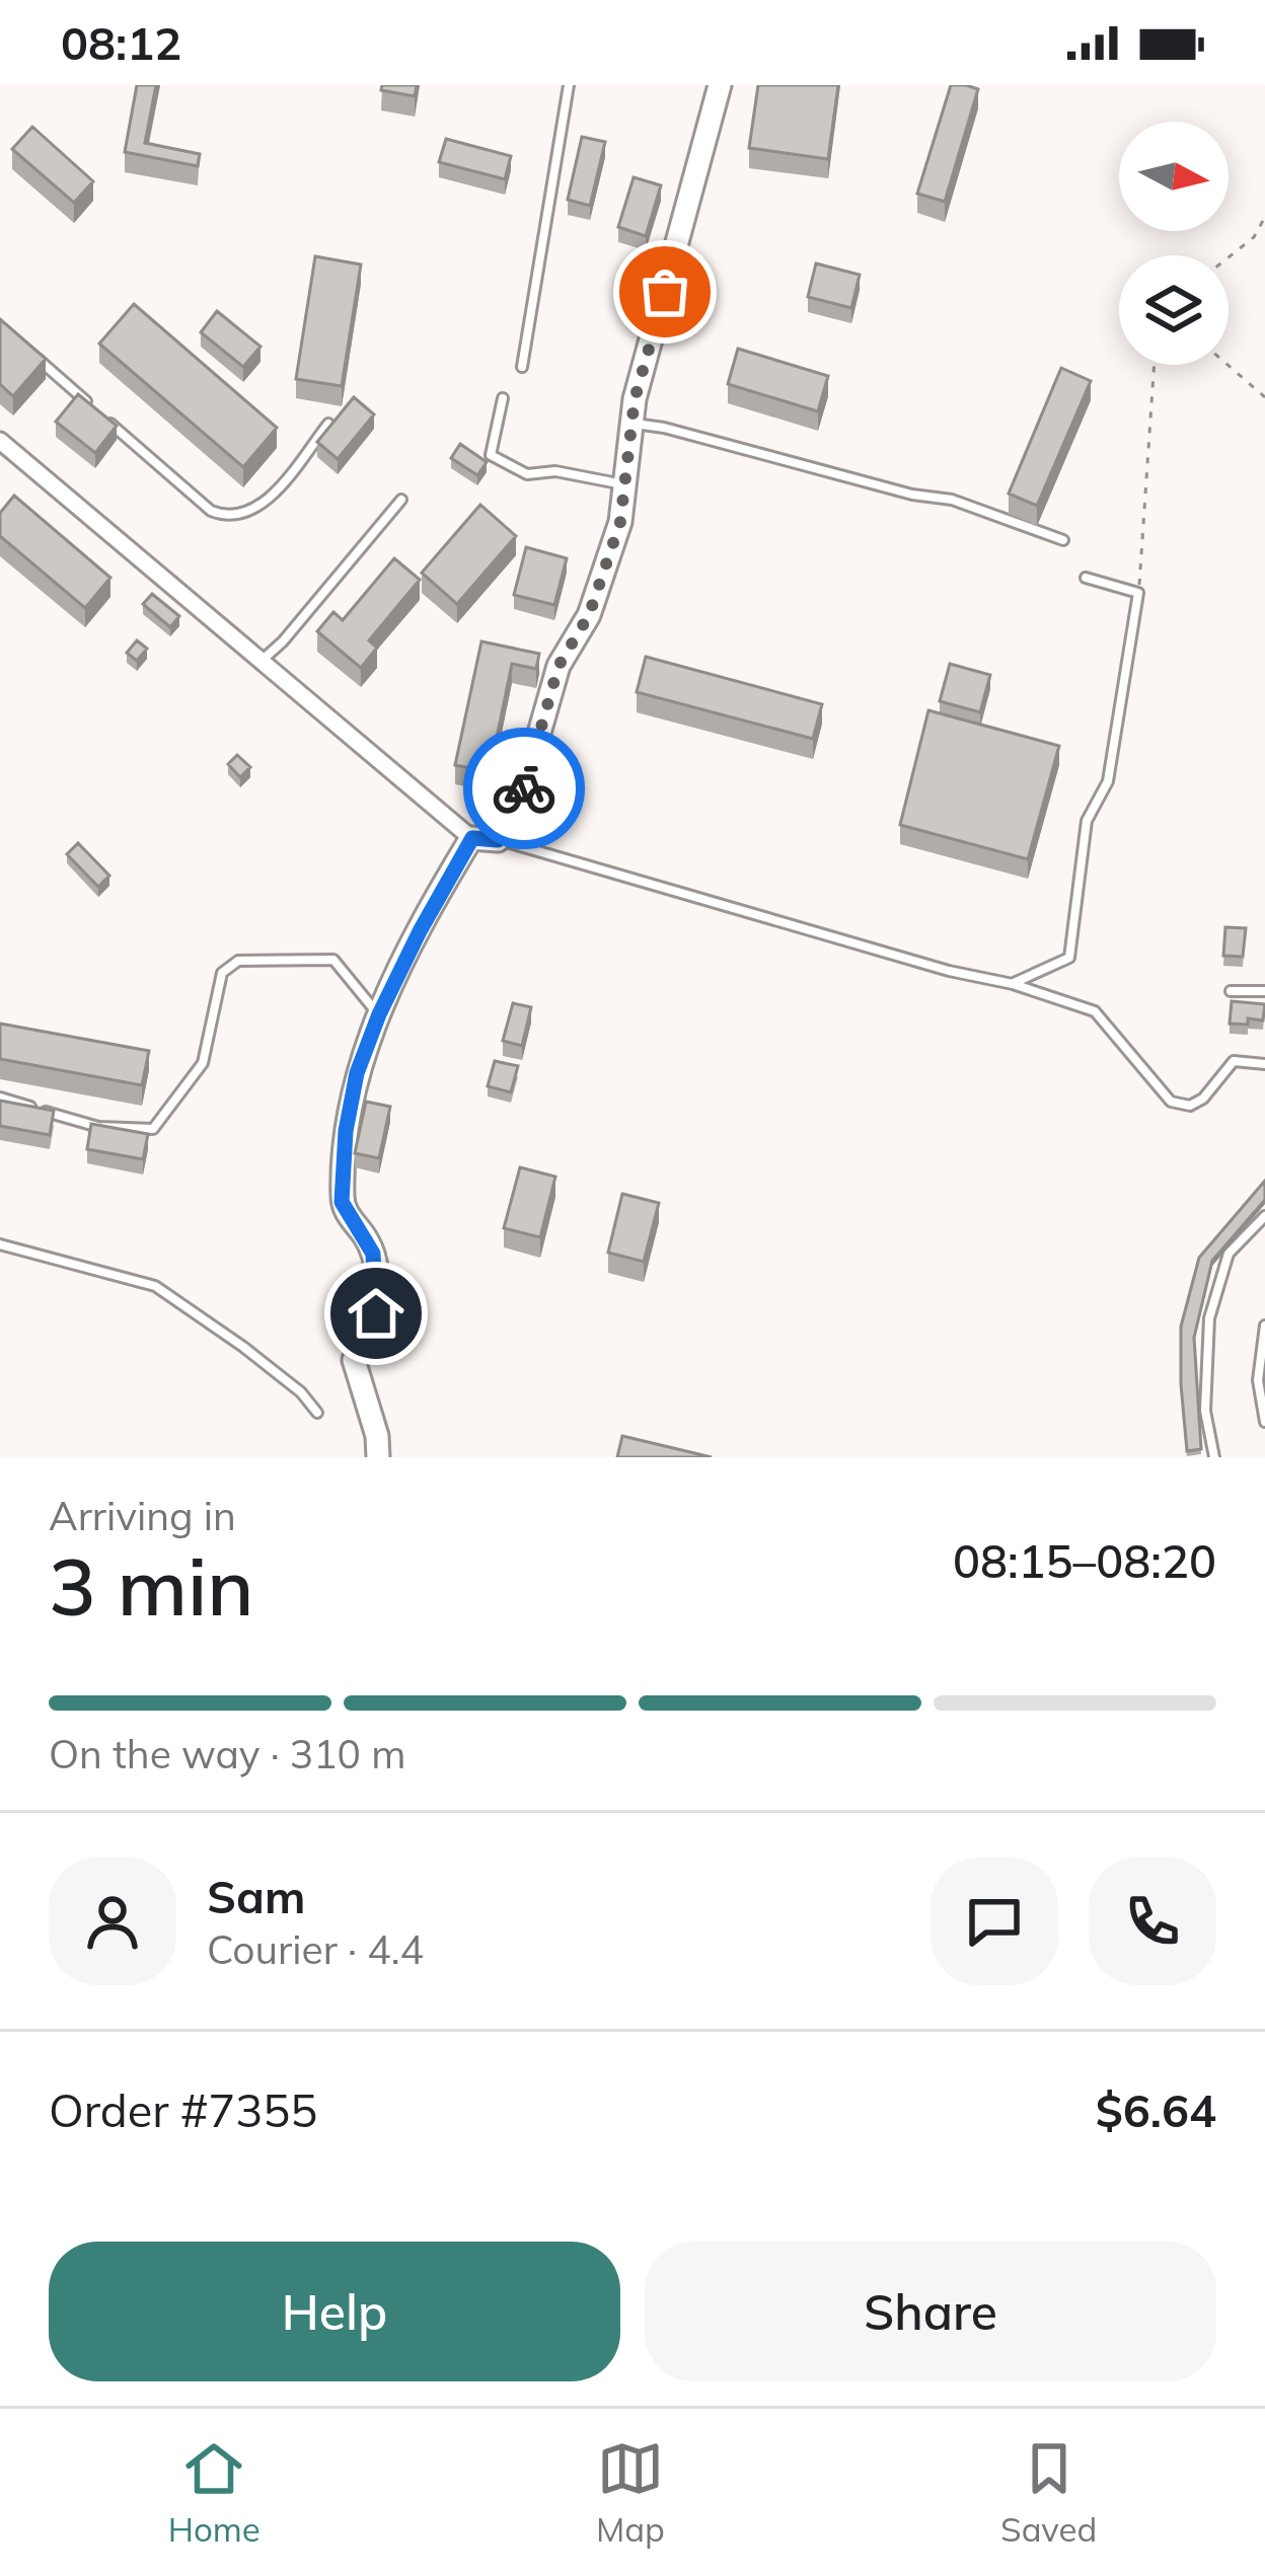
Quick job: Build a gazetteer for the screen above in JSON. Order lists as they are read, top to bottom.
{
  "north": "right",
  "page": {
    "status": "08:12",
    "heading": ["3 min", "Arriving in", "08:15–08:20"],
    "panel": [
      "Sam",
      "Courier · 4.4",
      "Order #7355",
      "$6.64"
    ],
    "bar": "On the way · 310 m",
    "buttons": ["Help", "Share"],
    "tabs": ["Home", "Map", "Saved"]
  }
}
